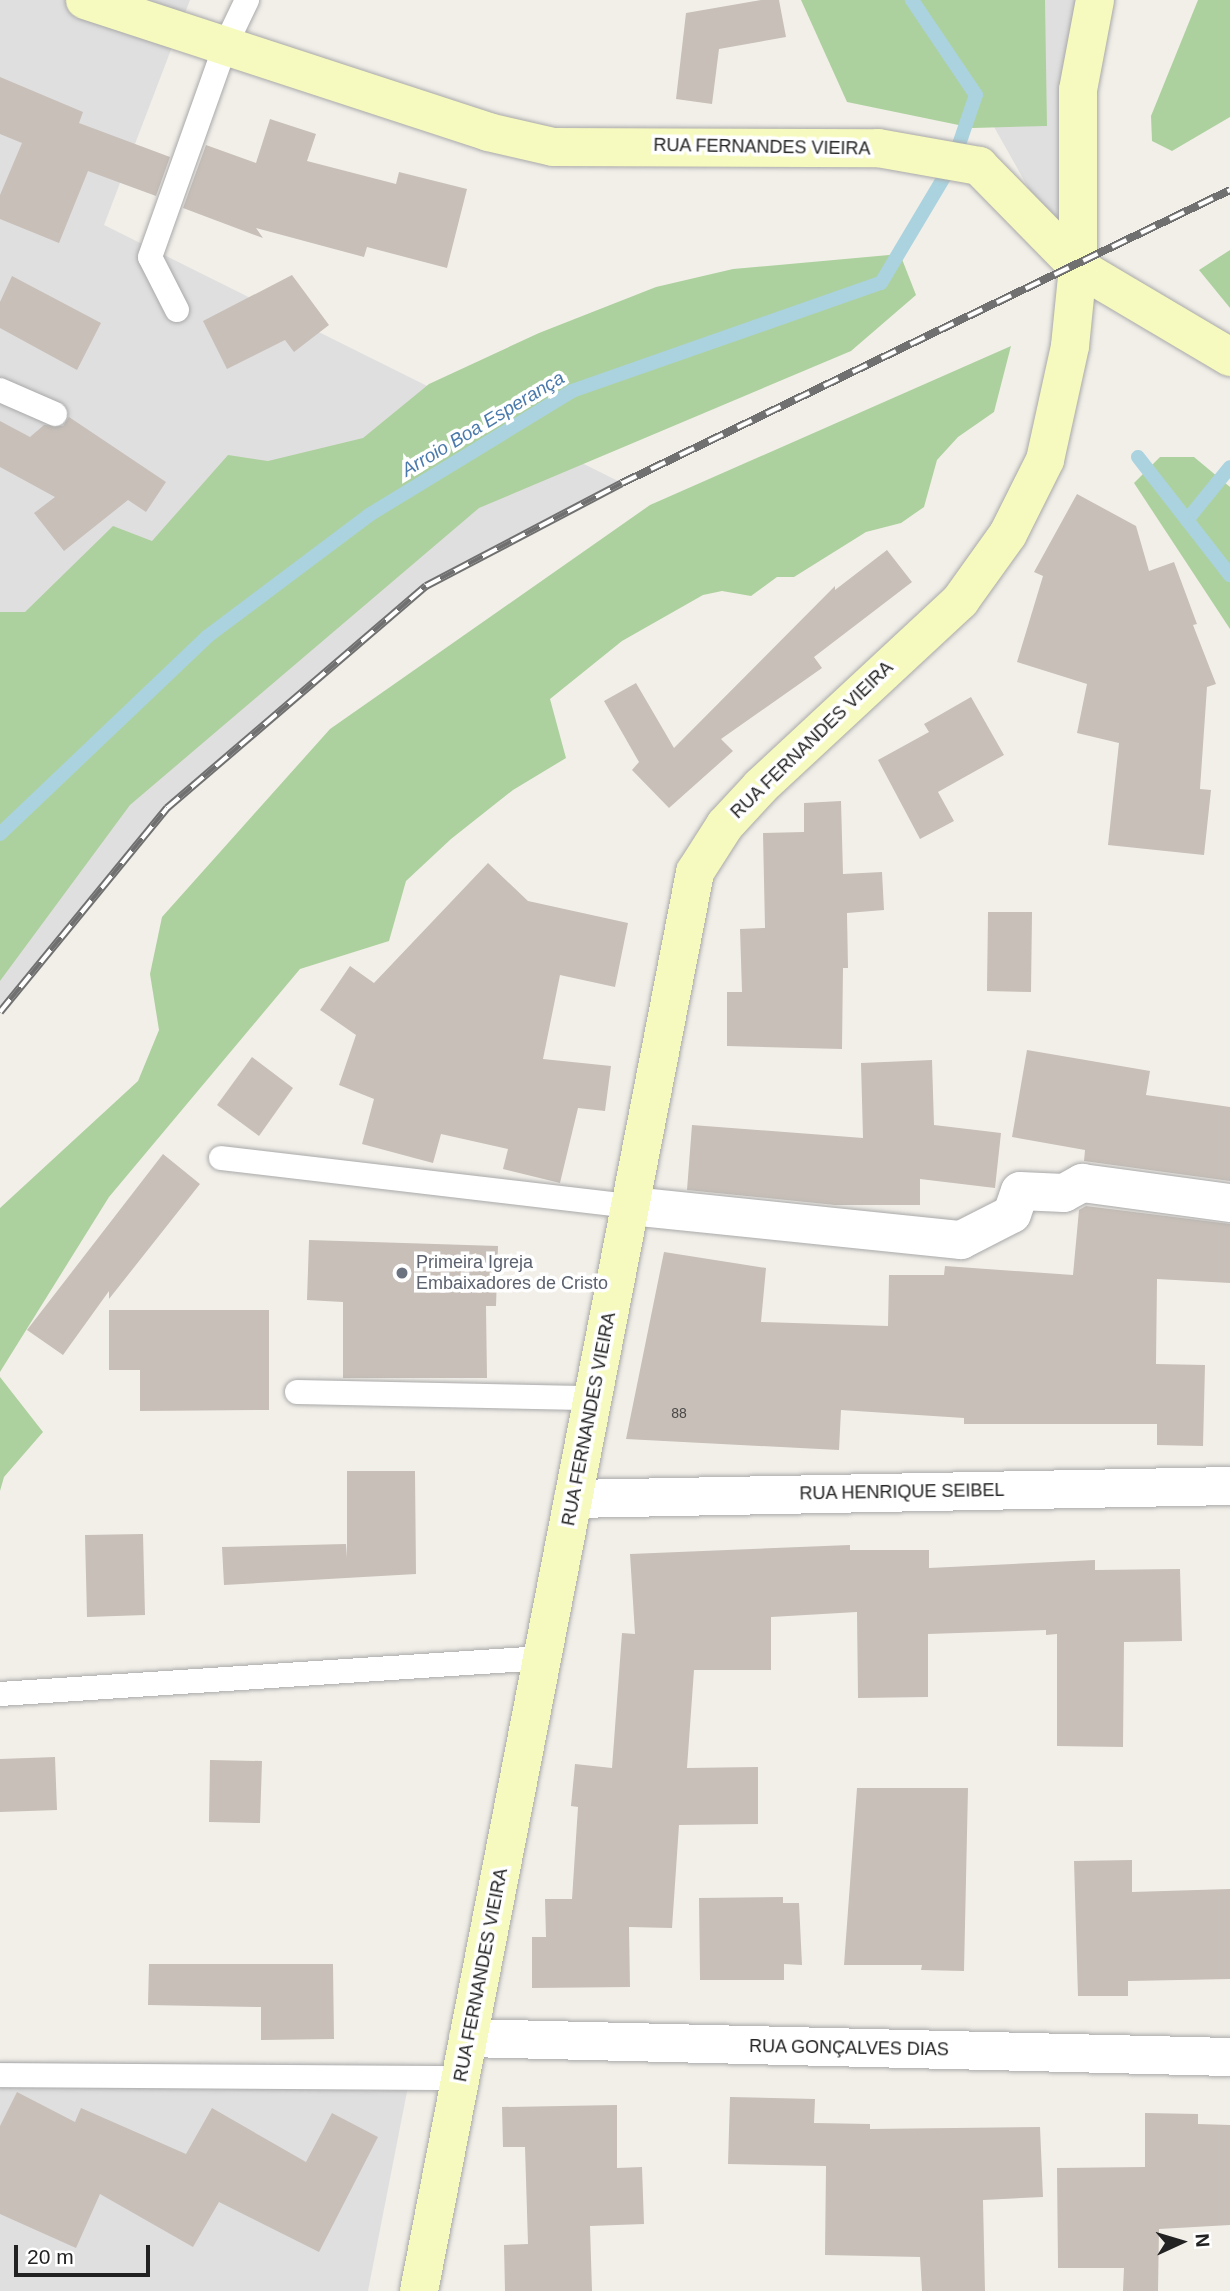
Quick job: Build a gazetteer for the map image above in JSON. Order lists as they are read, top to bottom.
{
  "streets": {
    "street": ["RUA FERNANDES VIEIRA", "RUA HENRIQUE SEIBEL", "RUA GONÇALVES DIAS"]
  },
  "crossings": [
    ["RUA FERNANDES VIEIRA", "RUA HENRIQUE SEIBEL"],
    ["RUA FERNANDES VIEIRA", "RUA GONÇALVES DIAS"]
  ],
  "water": ["Arroio Boa Esperança"],
  "places": ["Primeira Igreja Embaixadores de Cristo"],
  "house_numbers": ["88"],
  "scale_bar": "20 m",
  "north": "right"
}
